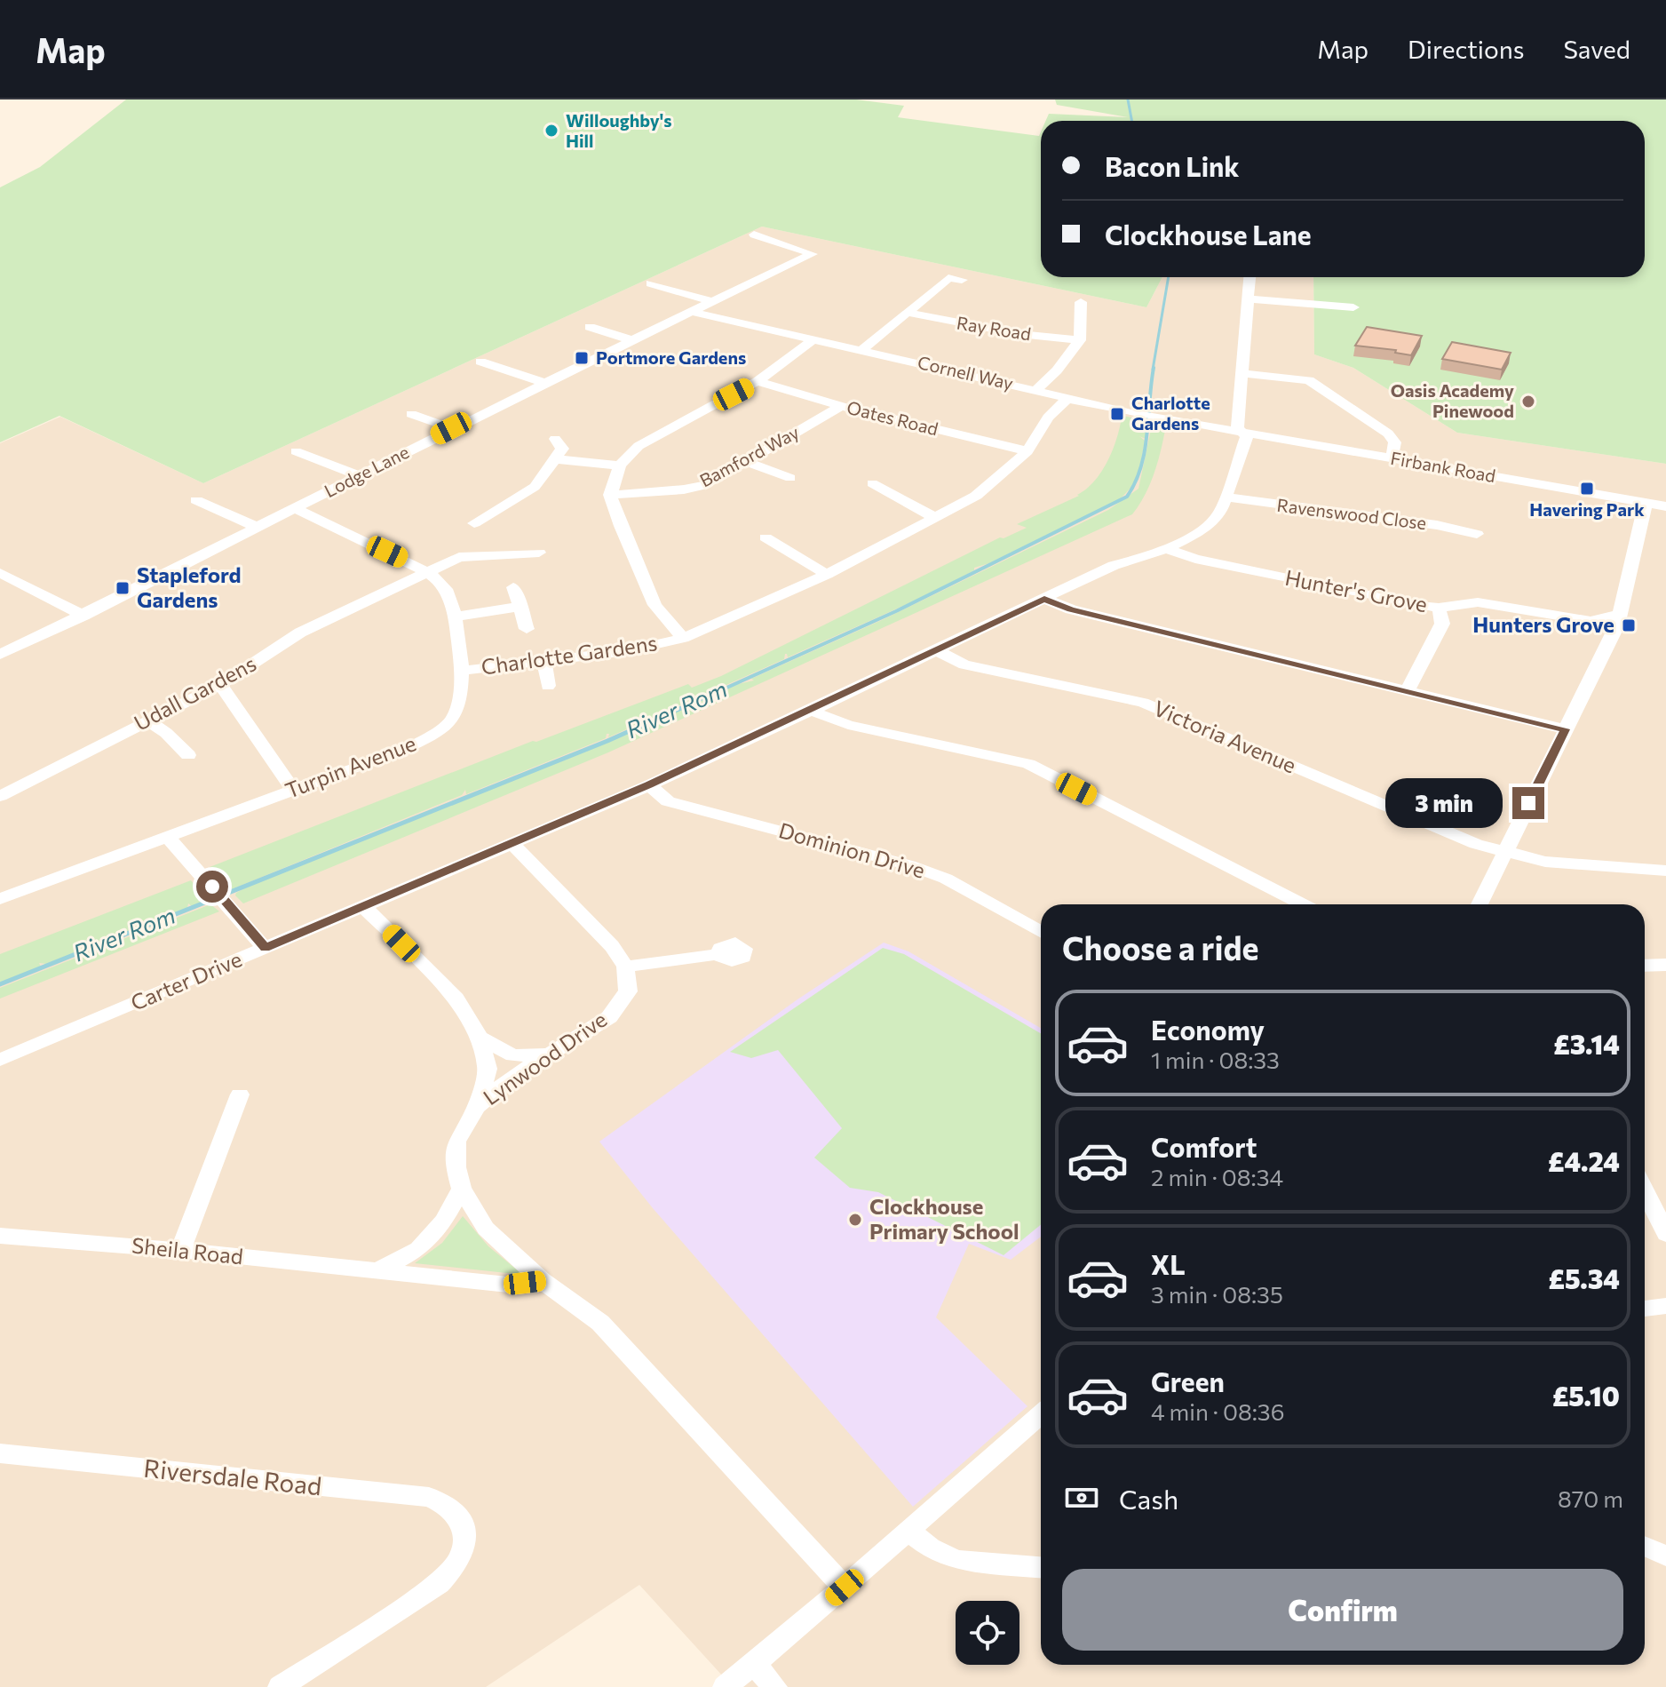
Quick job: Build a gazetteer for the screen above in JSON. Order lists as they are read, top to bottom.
{
  "streets": {
    "street": [
      "Ray Road",
      "Cornell Way",
      "Oates Road",
      "Bamford Way",
      "Firbank Road",
      "Lodge Lane",
      "Ravenswood Close",
      "Hunter's Grove",
      "Charlotte Gardens",
      "Udall Gardens",
      "Victoria Avenue",
      "Turpin Avenue",
      "Dominion Drive",
      "Carter Drive",
      "Lynwood Drive",
      "Sheila Road",
      "Riversdale Road"
    ]
  },
  "crossings": [
    ["Cornell Way", "Firbank Road"],
    ["Cornell Way", "Lodge Lane"],
    ["Cornell Way", "Charlotte Gardens"],
    ["Cornell Way", "Carter Drive"],
    ["Oates Road", "Bamford Way"],
    ["Oates Road", "Charlotte Gardens"],
    ["Firbank Road", "Carter Drive"],
    ["Lodge Lane", "Turpin Avenue"],
    ["Ravenswood Close", "Carter Drive"],
    ["Hunter's Grove", "Carter Drive"],
    ["Charlotte Gardens", "Turpin Avenue"],
    ["Udall Gardens", "Turpin Avenue"],
    ["Victoria Avenue", "Carter Drive"],
    ["Dominion Drive", "Carter Drive"],
    ["Lynwood Drive", "Sheila Road"]
  ],
  "water": ["River Rom"],
  "places": {
    "other": ["Willoughby's Hill", "Oasis Academy Pinewood", "Clockhouse Primary School"],
    "transit": [
      "Portmore Gardens",
      "Charlotte Gardens",
      "Havering Park",
      "Stapleford Gardens",
      "Hunters Grove"
    ]
  },
  "page": {
    "header": "Map",
    "nav": ["Map", "Directions", "Saved"],
    "banner": ["Bacon Link", "Clockhouse Lane"],
    "bubble": "3 min",
    "heading": "Choose a ride",
    "list": [
      {
        "name": "Economy",
        "note": "1 min · 08:33",
        "value": "£3.14"
      },
      {
        "name": "Comfort",
        "note": "2 min · 08:34",
        "value": "£4.24"
      },
      {
        "name": "XL",
        "note": "3 min · 08:35",
        "value": "£5.34"
      },
      {
        "name": "Green",
        "note": "4 min · 08:36",
        "value": "£5.10"
      }
    ],
    "pay": ["Cash", "870 m"],
    "buttons": "Confirm"
  }
}
